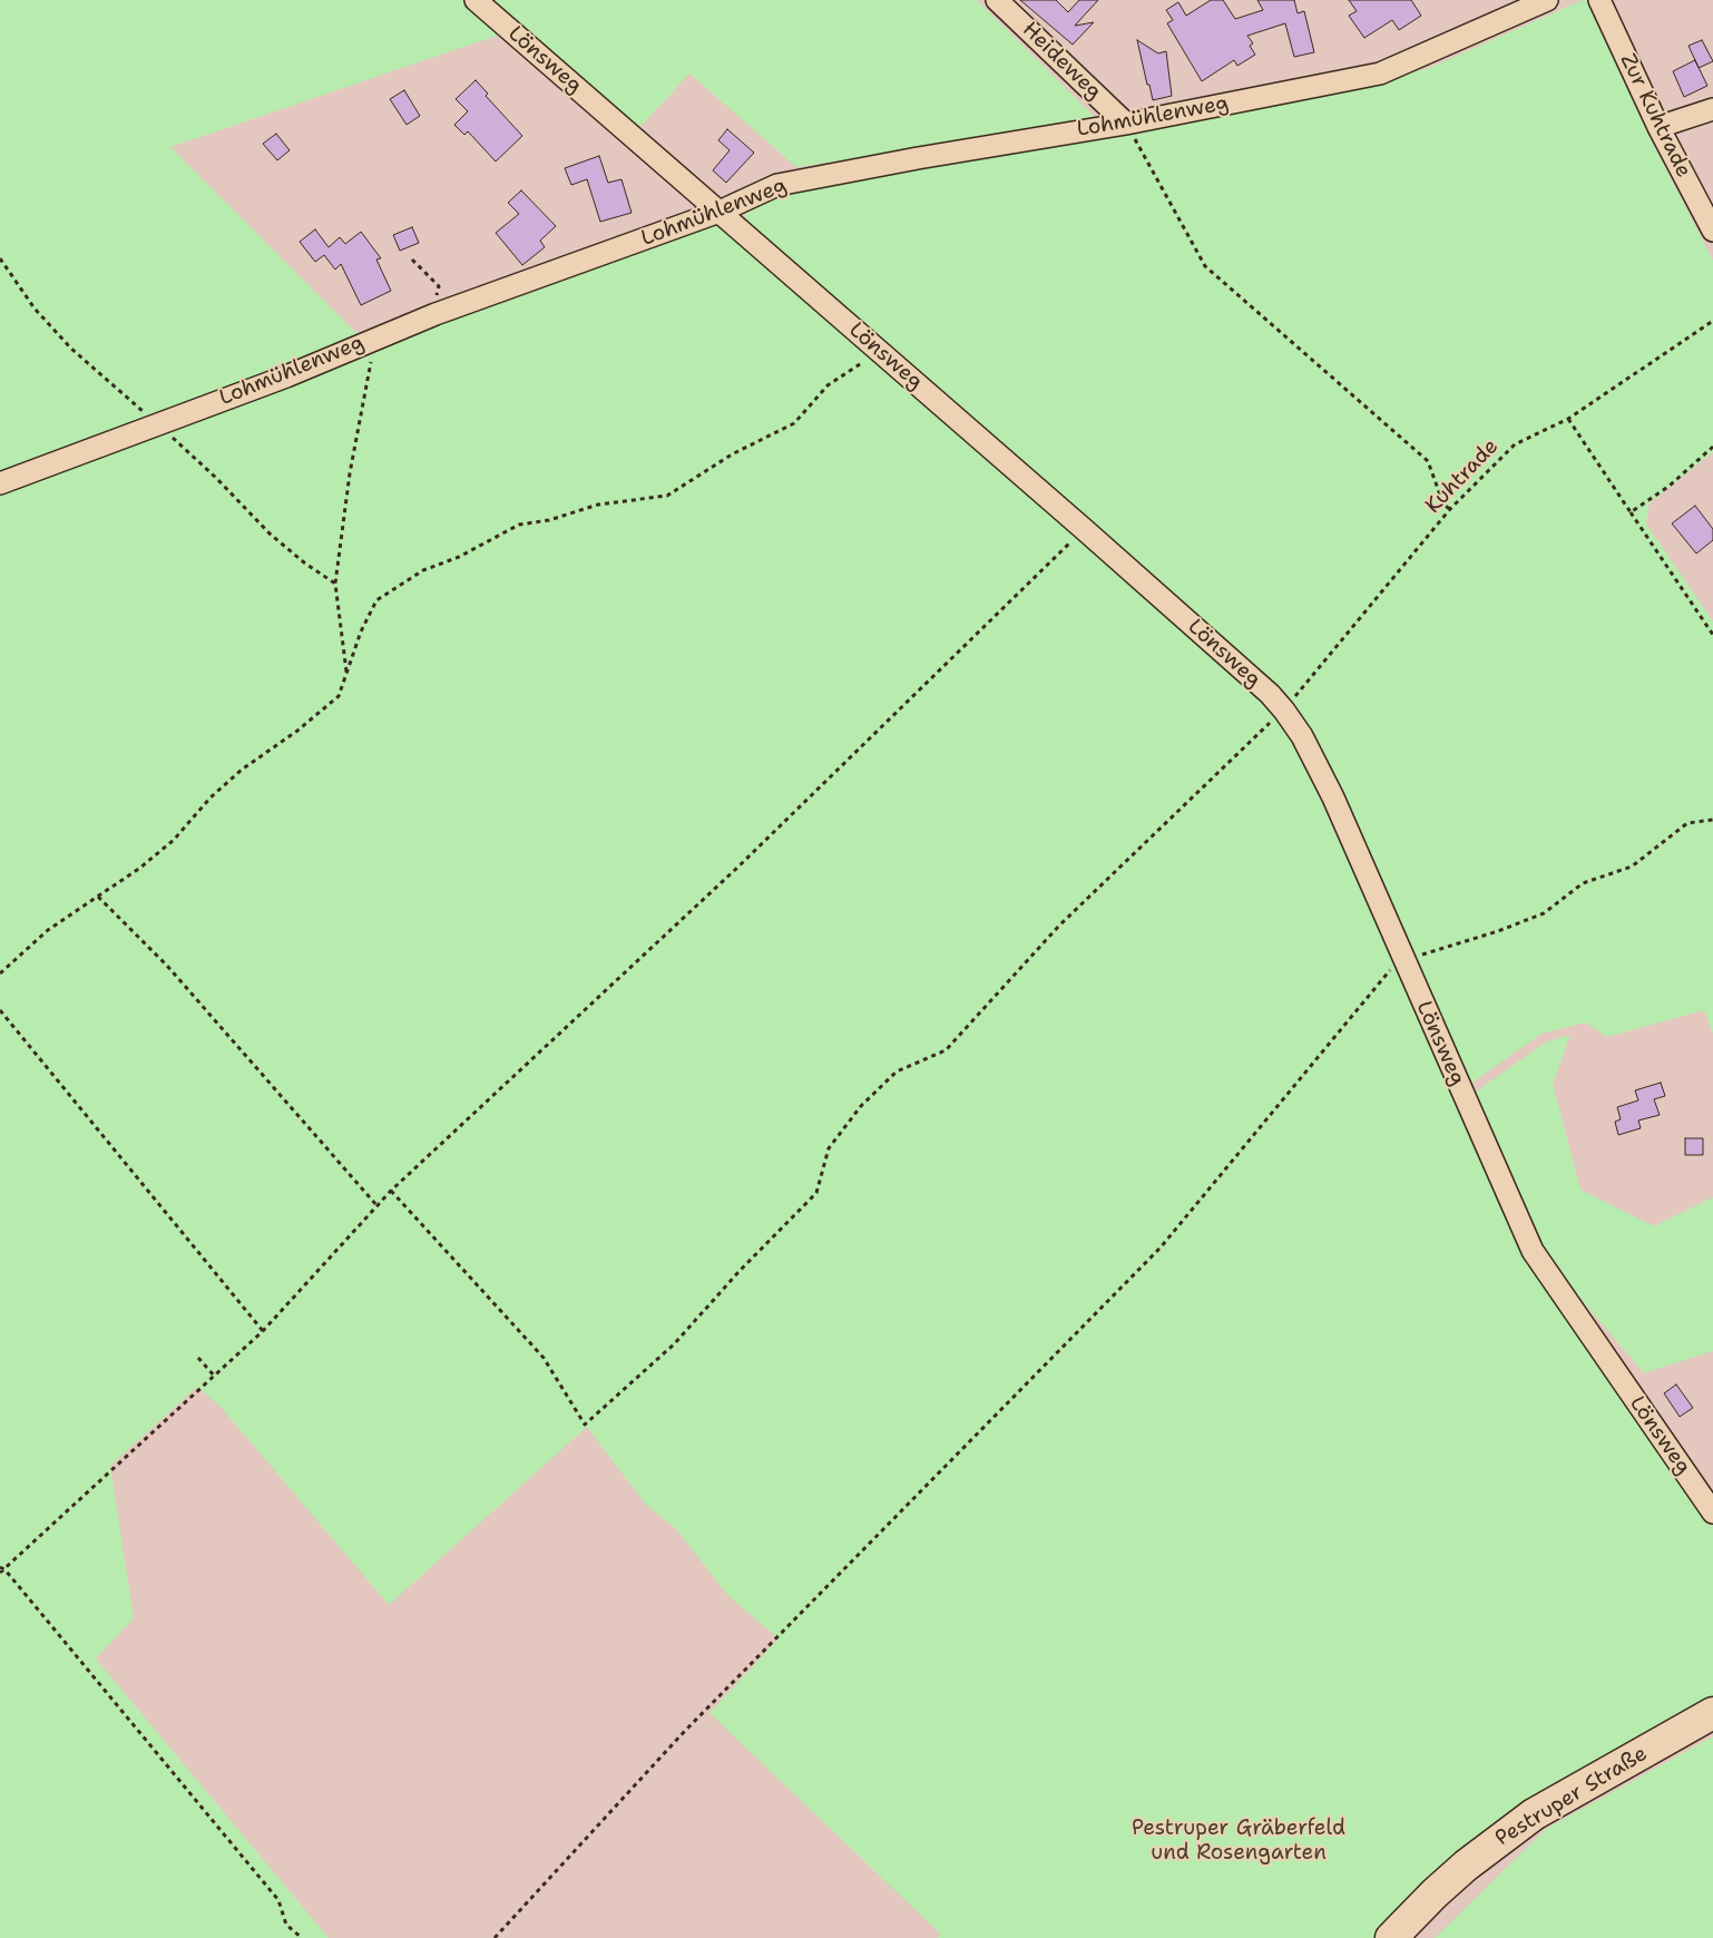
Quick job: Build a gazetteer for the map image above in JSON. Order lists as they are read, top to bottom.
{
  "streets": {
    "street": [
      "Lönsweg",
      "Heideweg",
      "Zur Kuhtrade",
      "Lohmühlenweg",
      "Pestruper Straße"
    ],
    "path": ["Kuhtrade"]
  },
  "crossings": [
    ["Lönsweg", "Lohmühlenweg"],
    ["Lönsweg", "Kuhtrade"],
    ["Heideweg", "Lohmühlenweg"]
  ],
  "parks": ["Pestruper Gräberfeld und Rosengarten"]
}
